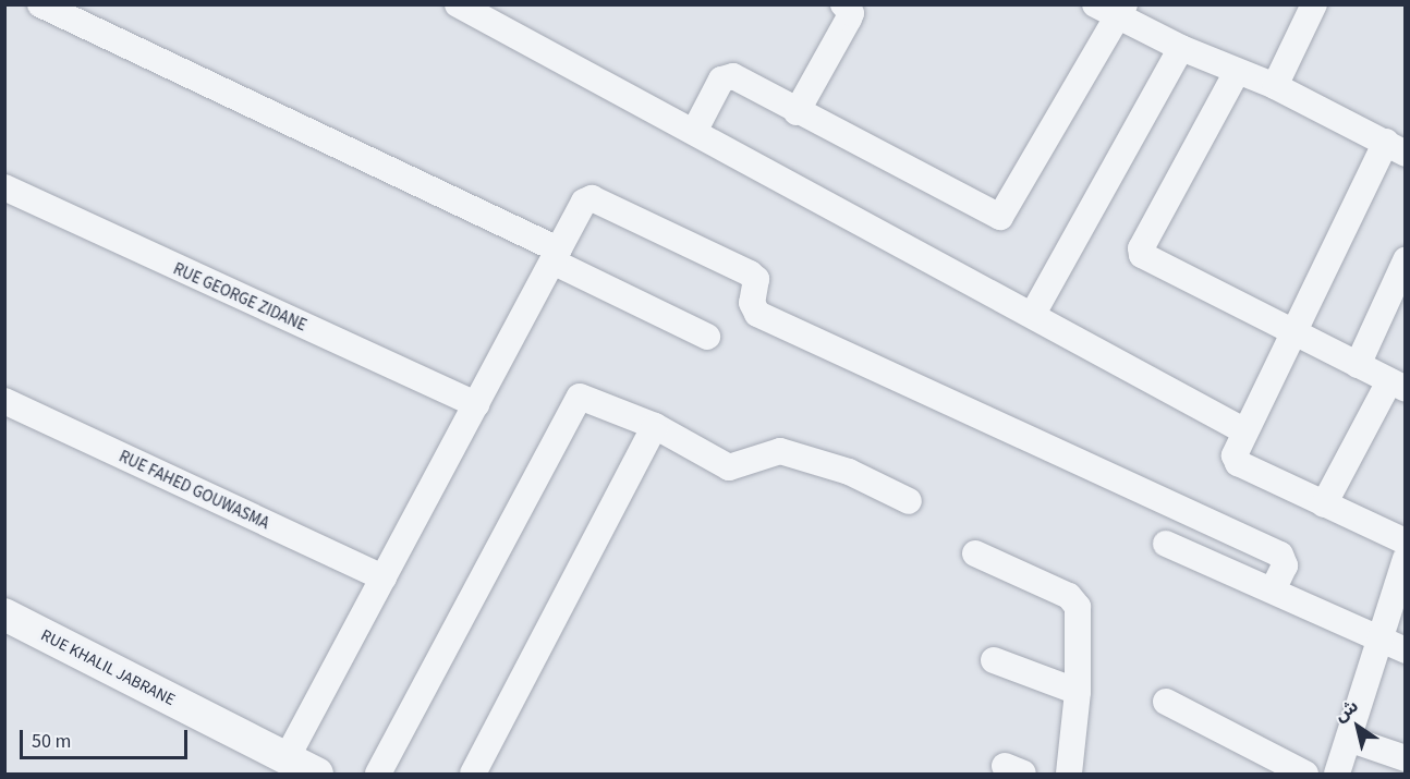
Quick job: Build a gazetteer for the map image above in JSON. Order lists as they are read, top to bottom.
{
  "streets": {
    "street": ["RUE GEORGE ZIDANE", "RUE FAHED GOUWASMA", "RUE KHALIL JABRANE"]
  },
  "scale_bar": "50 m",
  "north": "top left"
}
